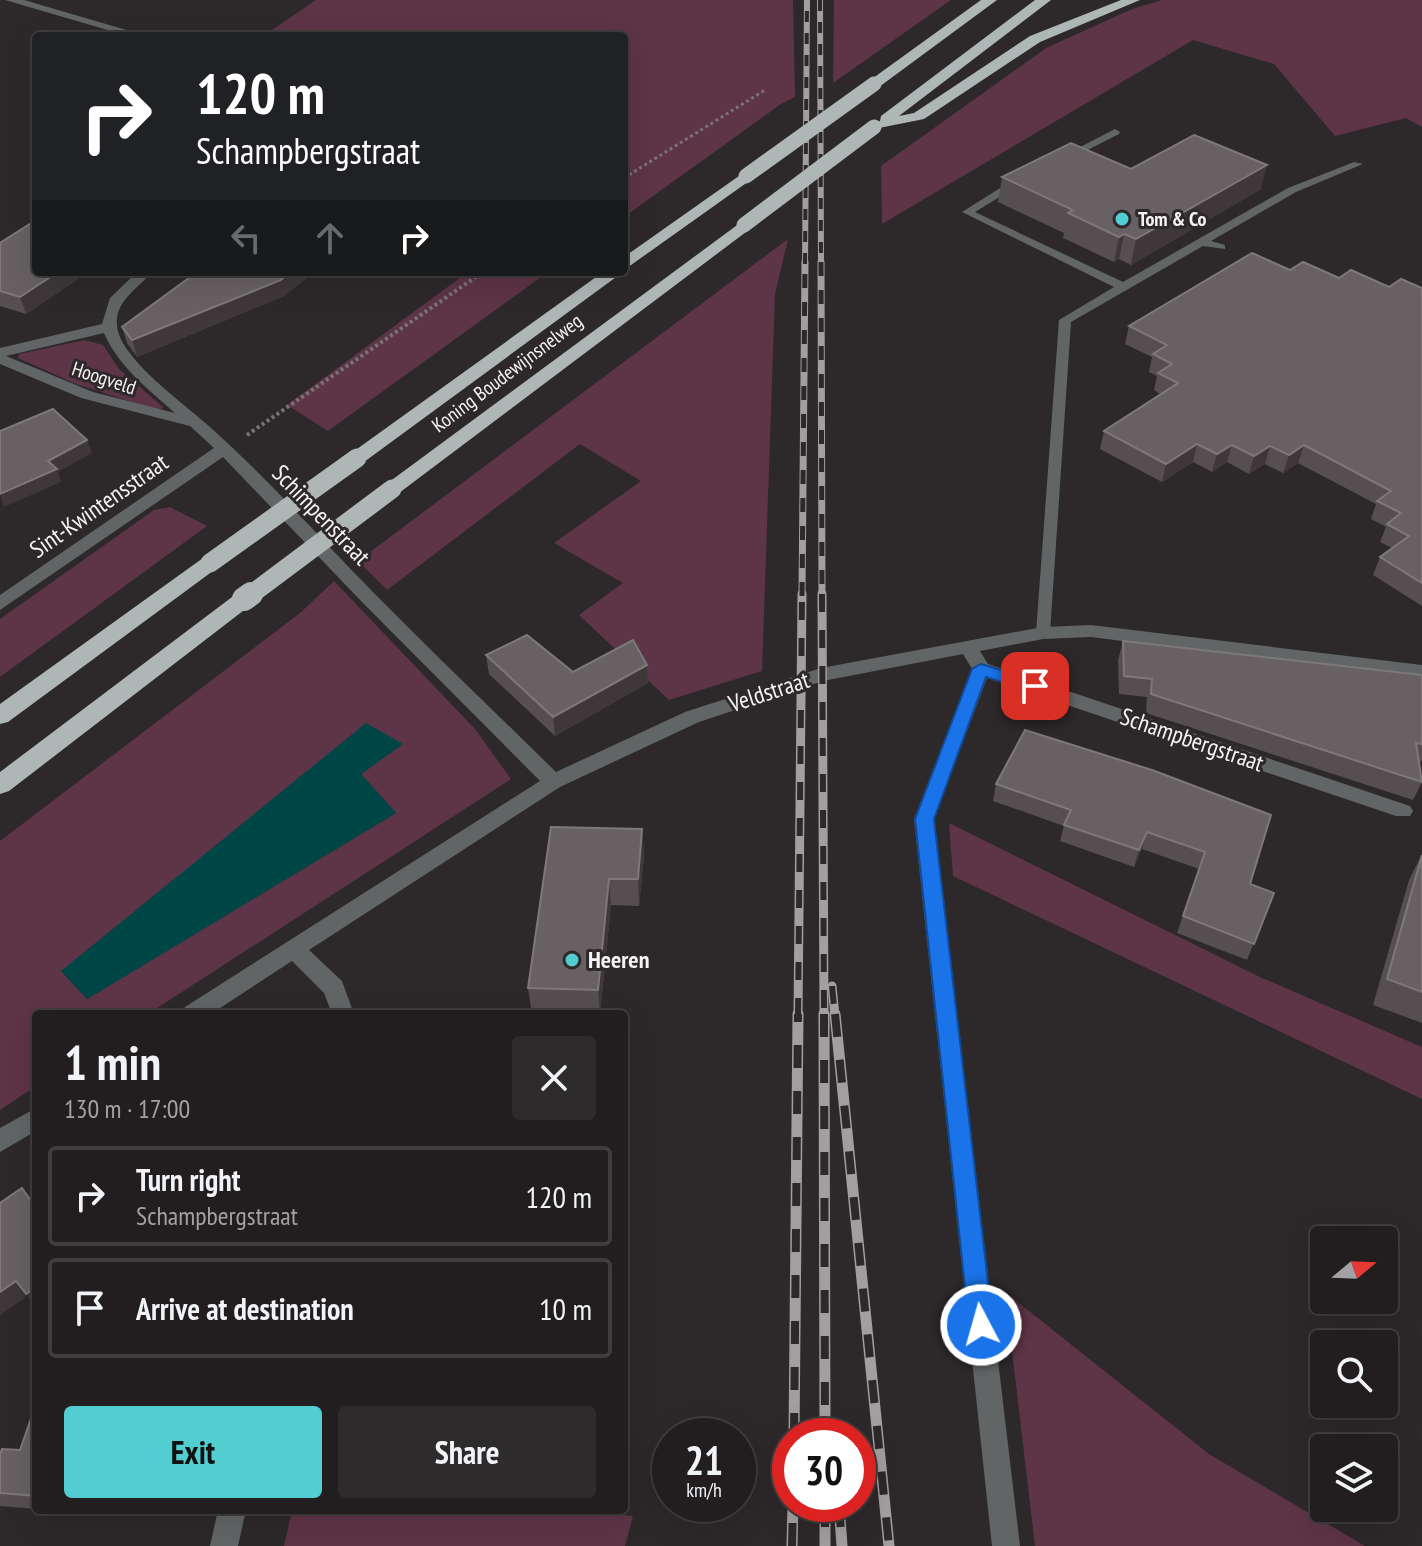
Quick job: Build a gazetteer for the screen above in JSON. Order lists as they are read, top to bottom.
{
  "streets": {
    "highway": ["Koning Boudewijnsnelweg"],
    "street": [
      "Hoogveld",
      "Sint-Kwintensstraat",
      "Schimpenstraat",
      "Veldstraat",
      "Schampbergstraat"
    ]
  },
  "crossings": [
    ["Hoogveld", "Schimpenstraat"],
    ["Sint-Kwintensstraat", "Schimpenstraat"],
    ["Schimpenstraat", "Veldstraat"]
  ],
  "places": ["Tom & Co", "Heeren"],
  "north": "right",
  "page": {
    "turn": ["120 m", "Schampbergstraat"],
    "heading": ["1 min", "130 m · 17:00"],
    "list": [
      {
        "name": "Turn right",
        "note": "Schampbergstraat",
        "value": "120 m"
      },
      {
        "name": "Arrive at destination",
        "value": "10 m"
      }
    ],
    "buttons": ["Exit", "Share"],
    "speed": "21 km/h",
    "limit": "30"
  }
}
